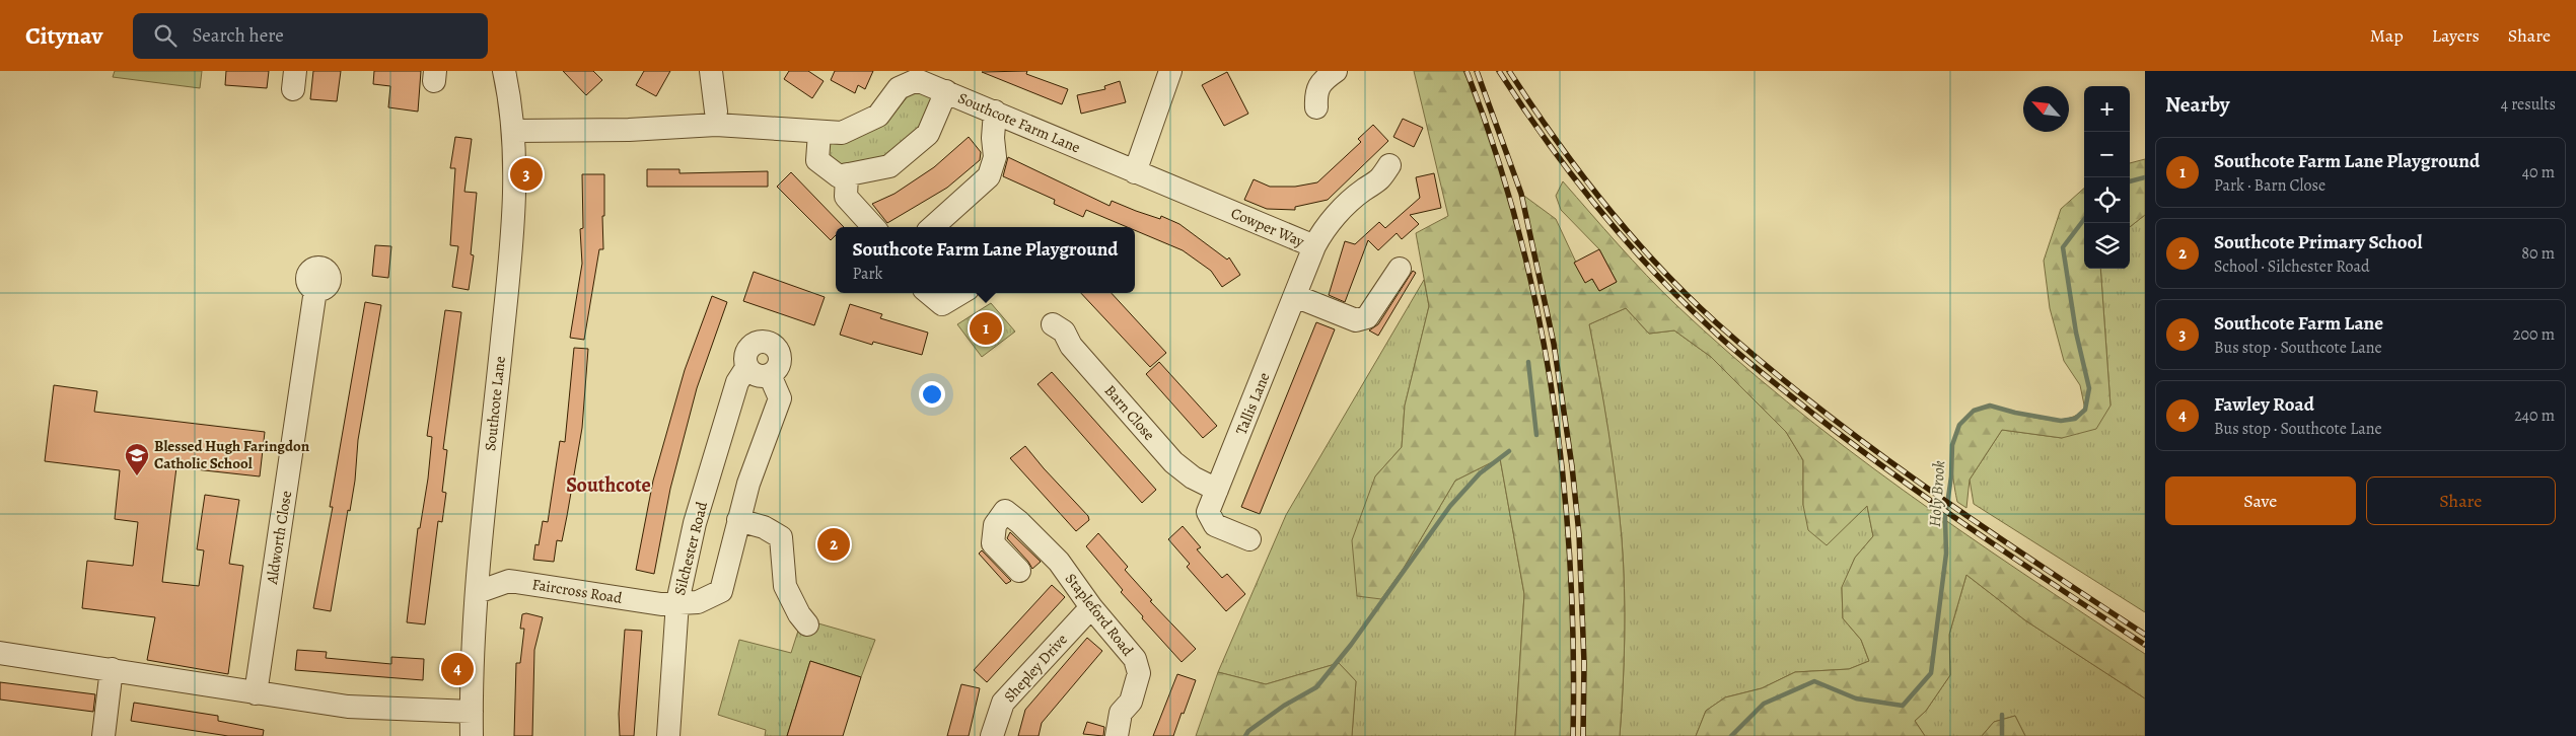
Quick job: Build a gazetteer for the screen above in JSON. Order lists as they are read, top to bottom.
{
  "streets": {
    "street": [
      "Southcote Farm Lane",
      "Cowper Way",
      "Southcote Lane",
      "Tallis Lane",
      "Barn Close",
      "Aldworth Close",
      "Silchester Road",
      "Faircross Road",
      "Stapleford Road",
      "Shepley Drive"
    ]
  },
  "crossings": [
    ["Southcote Farm Lane", "Cowper Way"],
    ["Southcote Farm Lane", "Southcote Lane"],
    ["Cowper Way", "Tallis Lane"],
    ["Southcote Lane", "Faircross Road"],
    ["Tallis Lane", "Barn Close"],
    ["Silchester Road", "Faircross Road"],
    ["Stapleford Road", "Shepley Drive"]
  ],
  "districts": ["Southcote"],
  "water": ["Holy Brook"],
  "places": {
    "school or university": ["Blessed Hugh Faringdon Catholic School"]
  },
  "north": "top left",
  "page": {
    "header": "Citynav",
    "search": "Search here",
    "nav": ["Map", "Layers", "Share"],
    "heading": ["Nearby", "4 results"],
    "map_buttons": ["+", "−"],
    "list": [
      {
        "mark": "1",
        "name": "Southcote Farm Lane Playground",
        "note": "Park · Barn Close",
        "value": "40 m"
      },
      {
        "mark": "2",
        "name": "Southcote Primary School",
        "note": "School · Silchester Road",
        "value": "80 m"
      },
      {
        "mark": "3",
        "name": "Southcote Farm Lane",
        "note": "Bus stop · Southcote Lane",
        "value": "200 m"
      },
      {
        "mark": "4",
        "name": "Fawley Road",
        "note": "Bus stop · Southcote Lane",
        "value": "240 m"
      }
    ],
    "pins": [
      "3",
      "1",
      "2",
      "4"
    ],
    "popup": ["Southcote Farm Lane Playground", "Park"],
    "buttons": ["Save", "Share"]
  }
}
